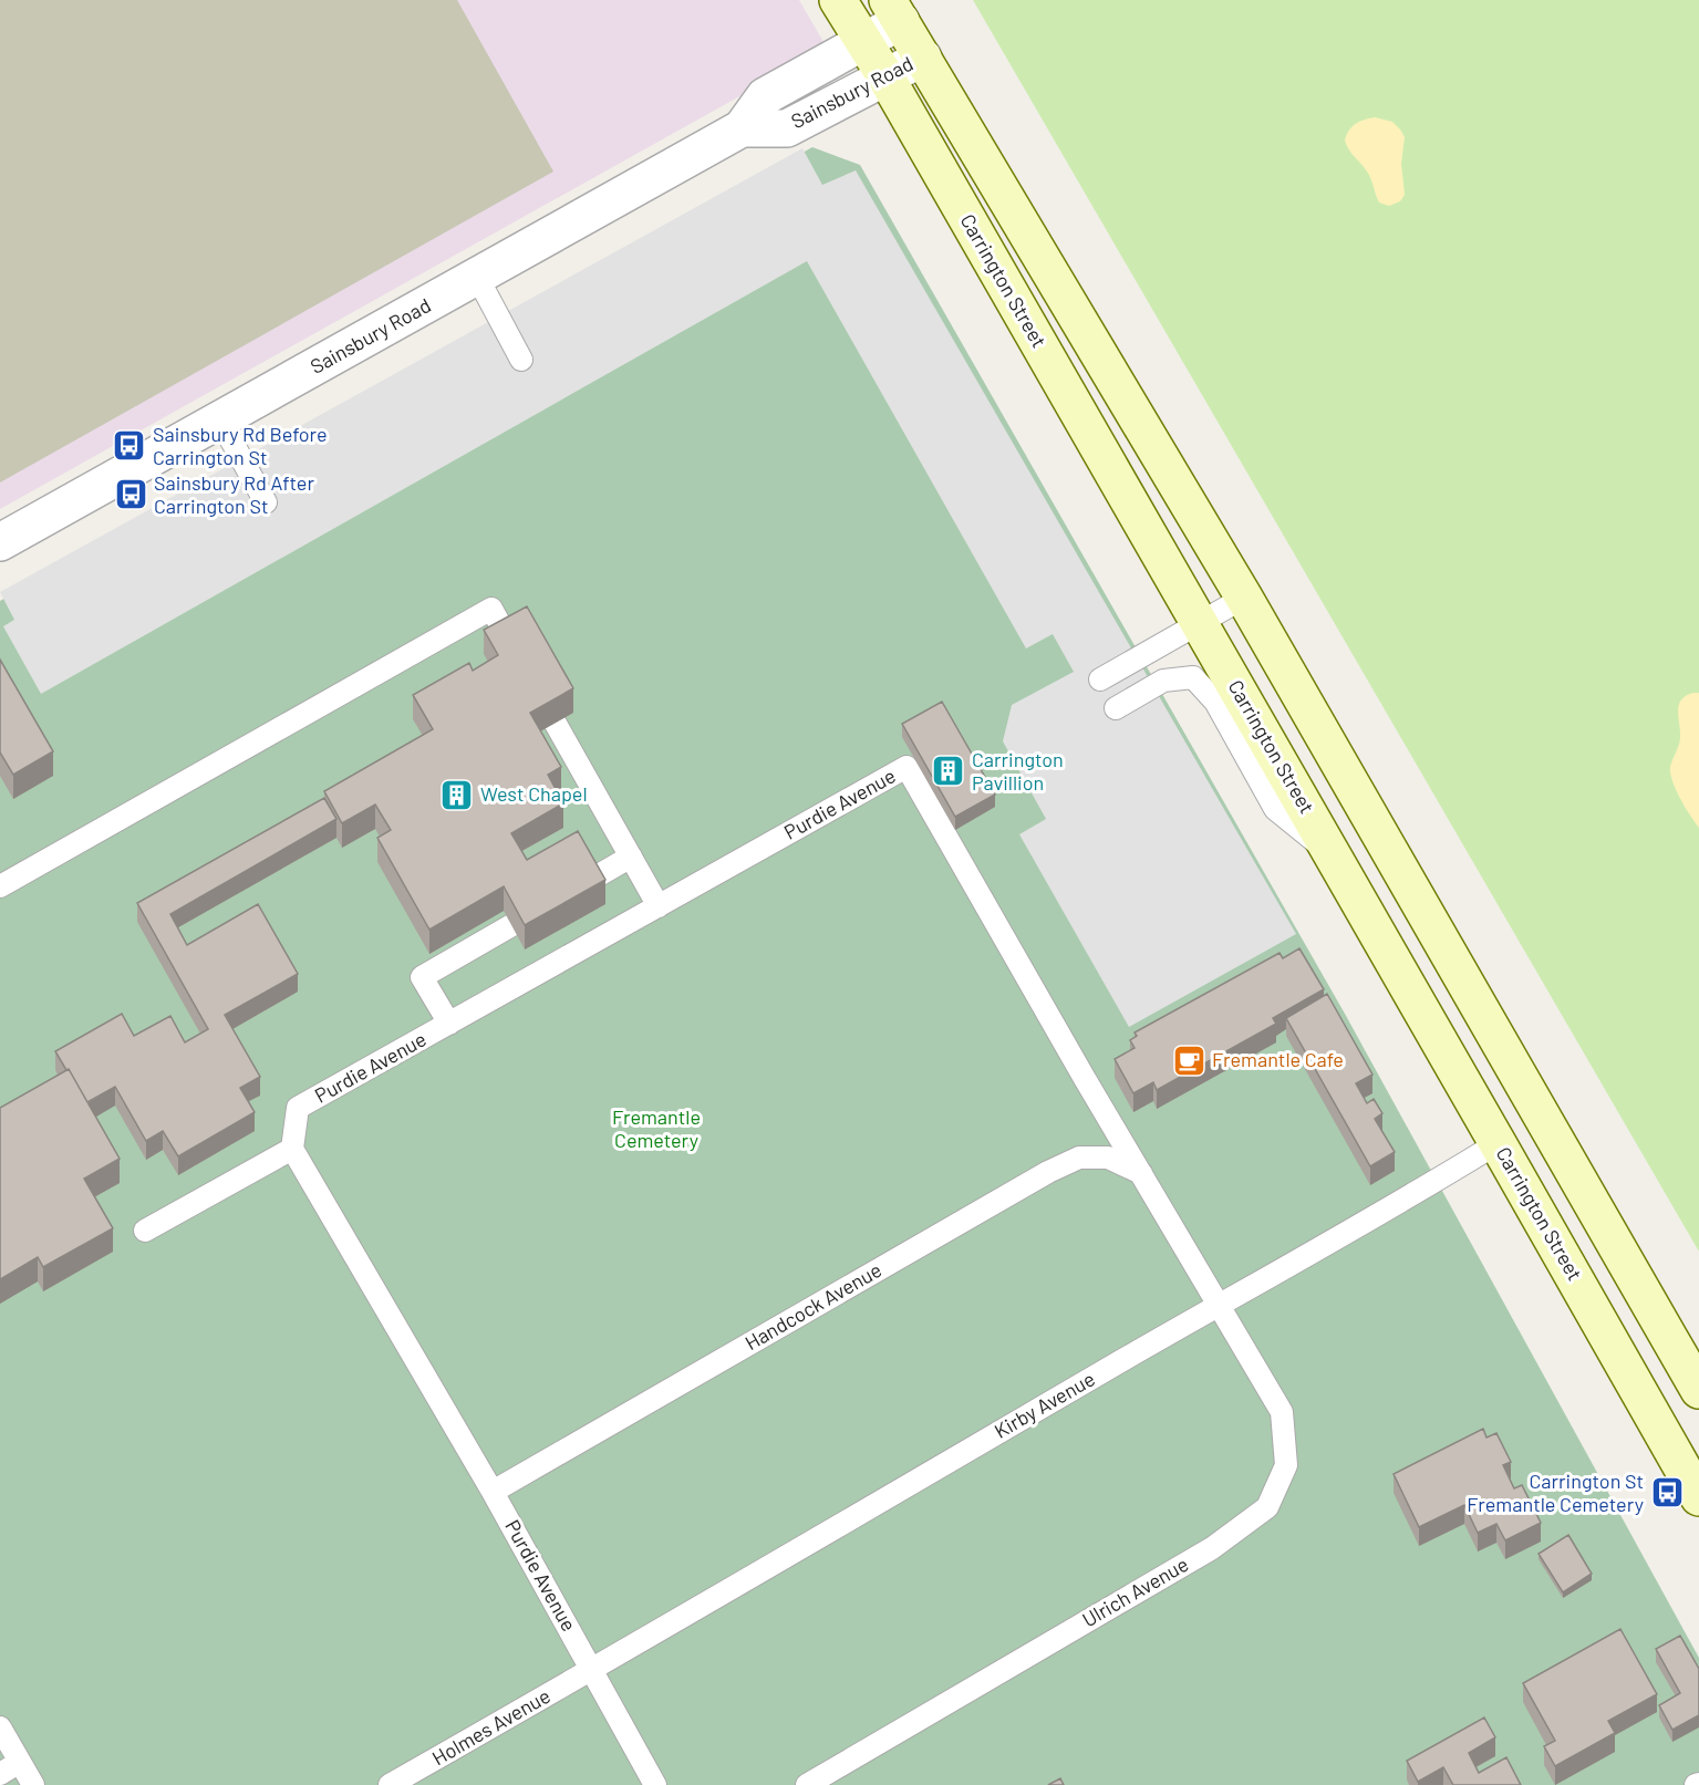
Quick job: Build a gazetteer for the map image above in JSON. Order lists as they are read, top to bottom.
{
  "streets": {
    "main road": ["Carrington Street"],
    "street": ["Sainsbury Road"],
    "lane": [
      "Purdie Avenue",
      "Handcock Avenue",
      "Kirby Avenue",
      "Ulrich Avenue",
      "Holmes Avenue"
    ]
  },
  "crossings": [
    ["Sainsbury Road", "Carrington Street"],
    ["Carrington Street", "Kirby Avenue"],
    ["Purdie Avenue", "Handcock Avenue"],
    ["Purdie Avenue", "Kirby Avenue"],
    ["Purdie Avenue", "Ulrich Avenue"],
    ["Purdie Avenue", "Holmes Avenue"],
    ["Handcock Avenue", "Ulrich Avenue"],
    ["Kirby Avenue", "Ulrich Avenue"],
    ["Kirby Avenue", "Holmes Avenue"]
  ],
  "parks": ["Fremantle Cemetery"],
  "places": {
    "bus stop": ["Sainsbury Rd Before Carrington St", "Sainsbury Rd After Carrington St", "Carrington St Fremantle Cemetery"],
    "building": ["Carrington Pavillion", "West Chapel"],
    "cafe": ["Fremantle Cafe"]
  }
}
